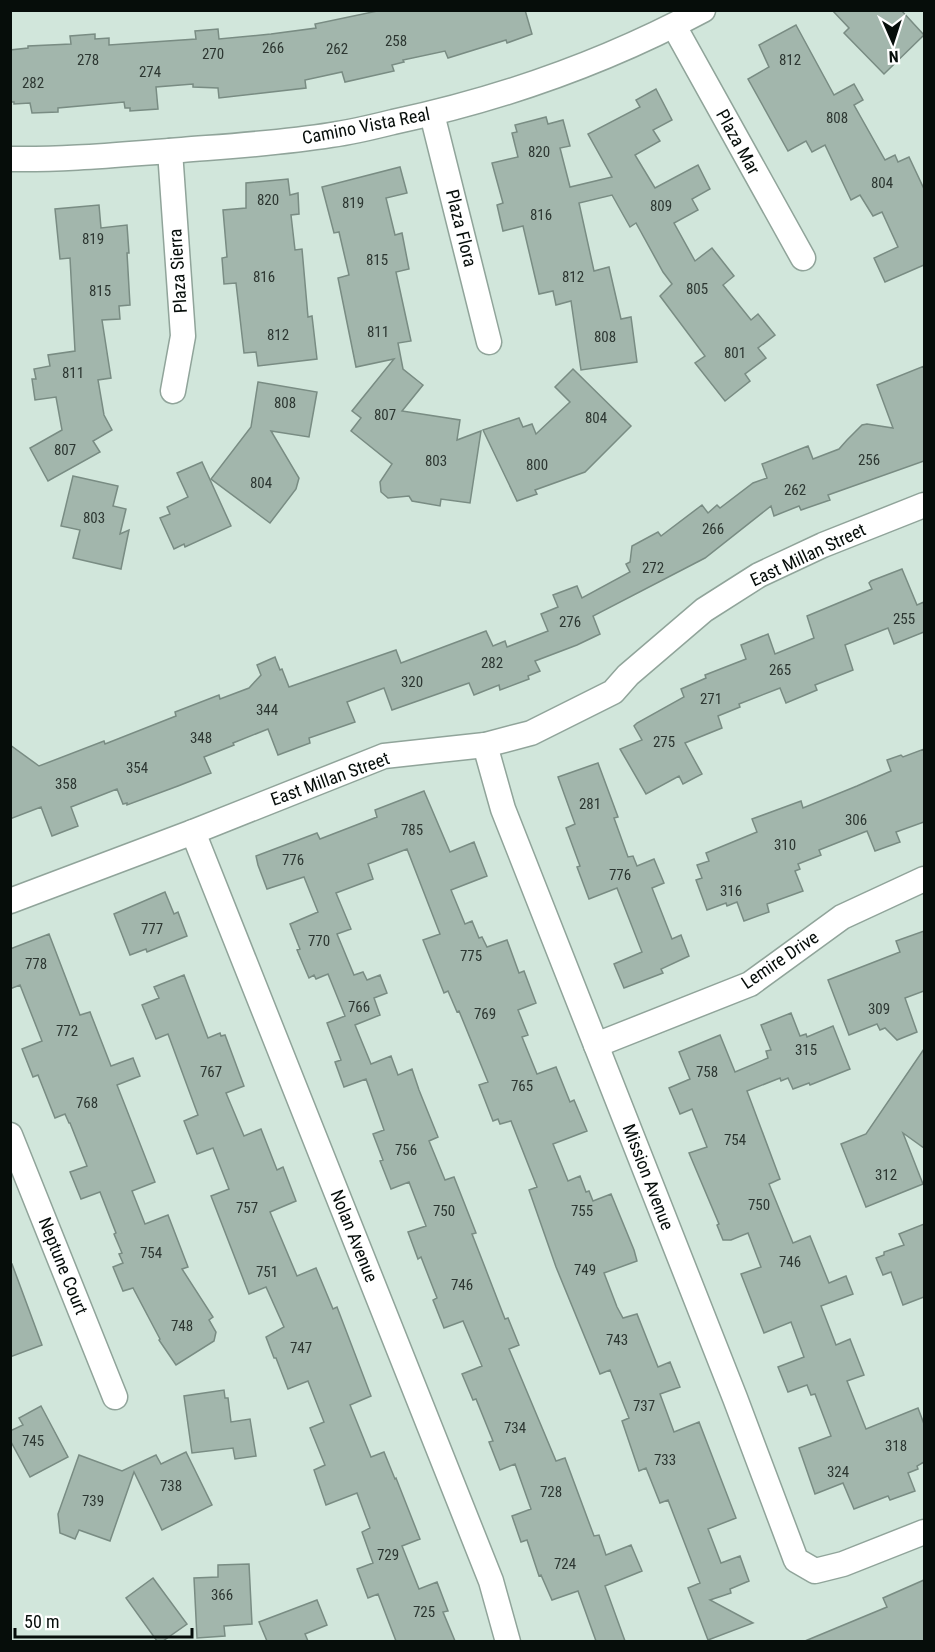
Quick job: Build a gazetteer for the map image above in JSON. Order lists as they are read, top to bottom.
{
  "streets": {
    "street": [
      "Camino Vista Real",
      "Plaza Mar",
      "Plaza Flora",
      "Plaza Sierra",
      "East Millan Street",
      "Lemire Drive",
      "Mission Avenue",
      "Nolan Avenue",
      "Neptune Court"
    ]
  },
  "crossings": [
    ["Camino Vista Real", "Plaza Mar"],
    ["Camino Vista Real", "Plaza Flora"],
    ["Camino Vista Real", "Plaza Sierra"],
    ["East Millan Street", "Mission Avenue"],
    ["East Millan Street", "Nolan Avenue"],
    ["Lemire Drive", "Mission Avenue"]
  ],
  "house_numbers": [
    "258",
    "266",
    "262",
    "270",
    "278",
    "812",
    "274",
    "282",
    "808",
    "820",
    "804",
    "820",
    "819",
    "809",
    "816",
    "819",
    "815",
    "816",
    "812",
    "805",
    "815",
    "811",
    "812",
    "808",
    "801",
    "811",
    "808",
    "807",
    "804",
    "807",
    "256",
    "803",
    "800",
    "804",
    "262",
    "803",
    "266",
    "272",
    "255",
    "276",
    "282",
    "265",
    "320",
    "271",
    "344",
    "348",
    "275",
    "354",
    "358",
    "281",
    "306",
    "785",
    "310",
    "776",
    "776",
    "316",
    "777",
    "770",
    "775",
    "778",
    "766",
    "309",
    "769",
    "772",
    "315",
    "767",
    "758",
    "765",
    "768",
    "754",
    "756",
    "312",
    "750",
    "757",
    "750",
    "755",
    "754",
    "746",
    "749",
    "751",
    "746",
    "748",
    "743",
    "747",
    "737",
    "734",
    "745",
    "318",
    "733",
    "324",
    "738",
    "728",
    "739",
    "729",
    "724",
    "366",
    "725"
  ],
  "scale_bar": "50 m",
  "north": "bottom"
}
